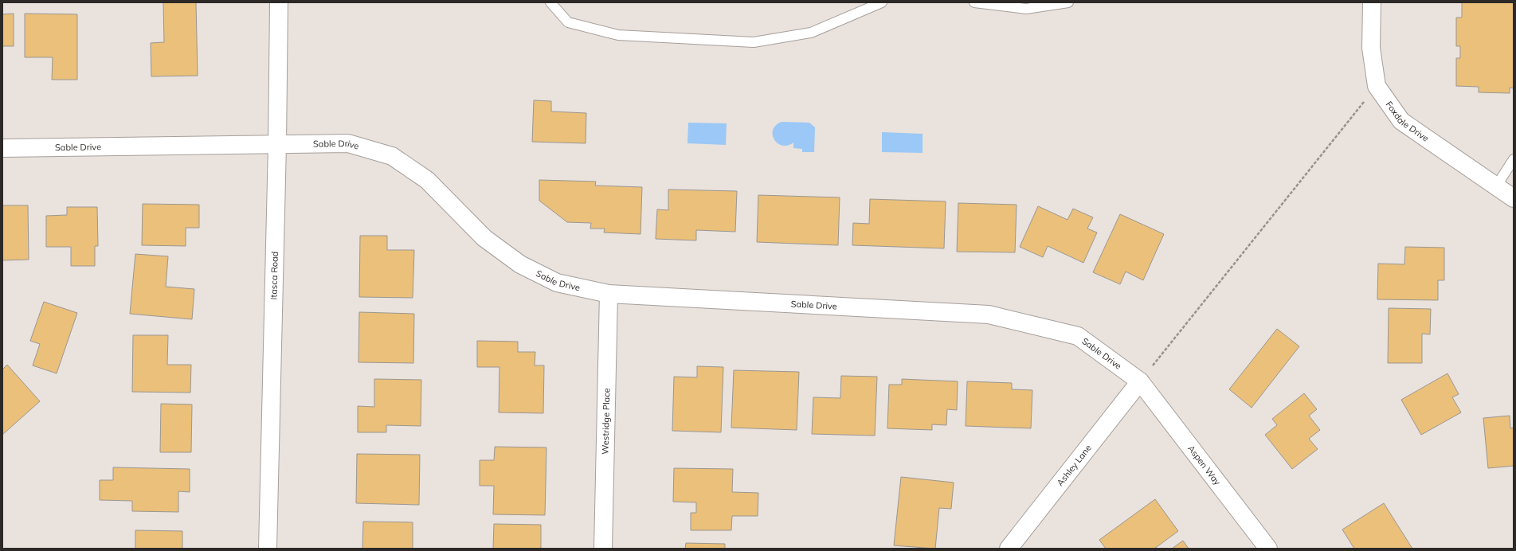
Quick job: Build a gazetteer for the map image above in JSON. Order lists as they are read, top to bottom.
{
  "streets": {
    "street": [
      "Foxdale Drive",
      "Sable Drive",
      "Itasca Road",
      "Westridge Place",
      "Ashley Lane",
      "Aspen Way"
    ]
  },
  "crossings": [
    ["Sable Drive", "Itasca Road"],
    ["Sable Drive", "Westridge Place"],
    ["Sable Drive", "Ashley Lane"],
    ["Sable Drive", "Aspen Way"],
    ["Ashley Lane", "Aspen Way"]
  ]
}
